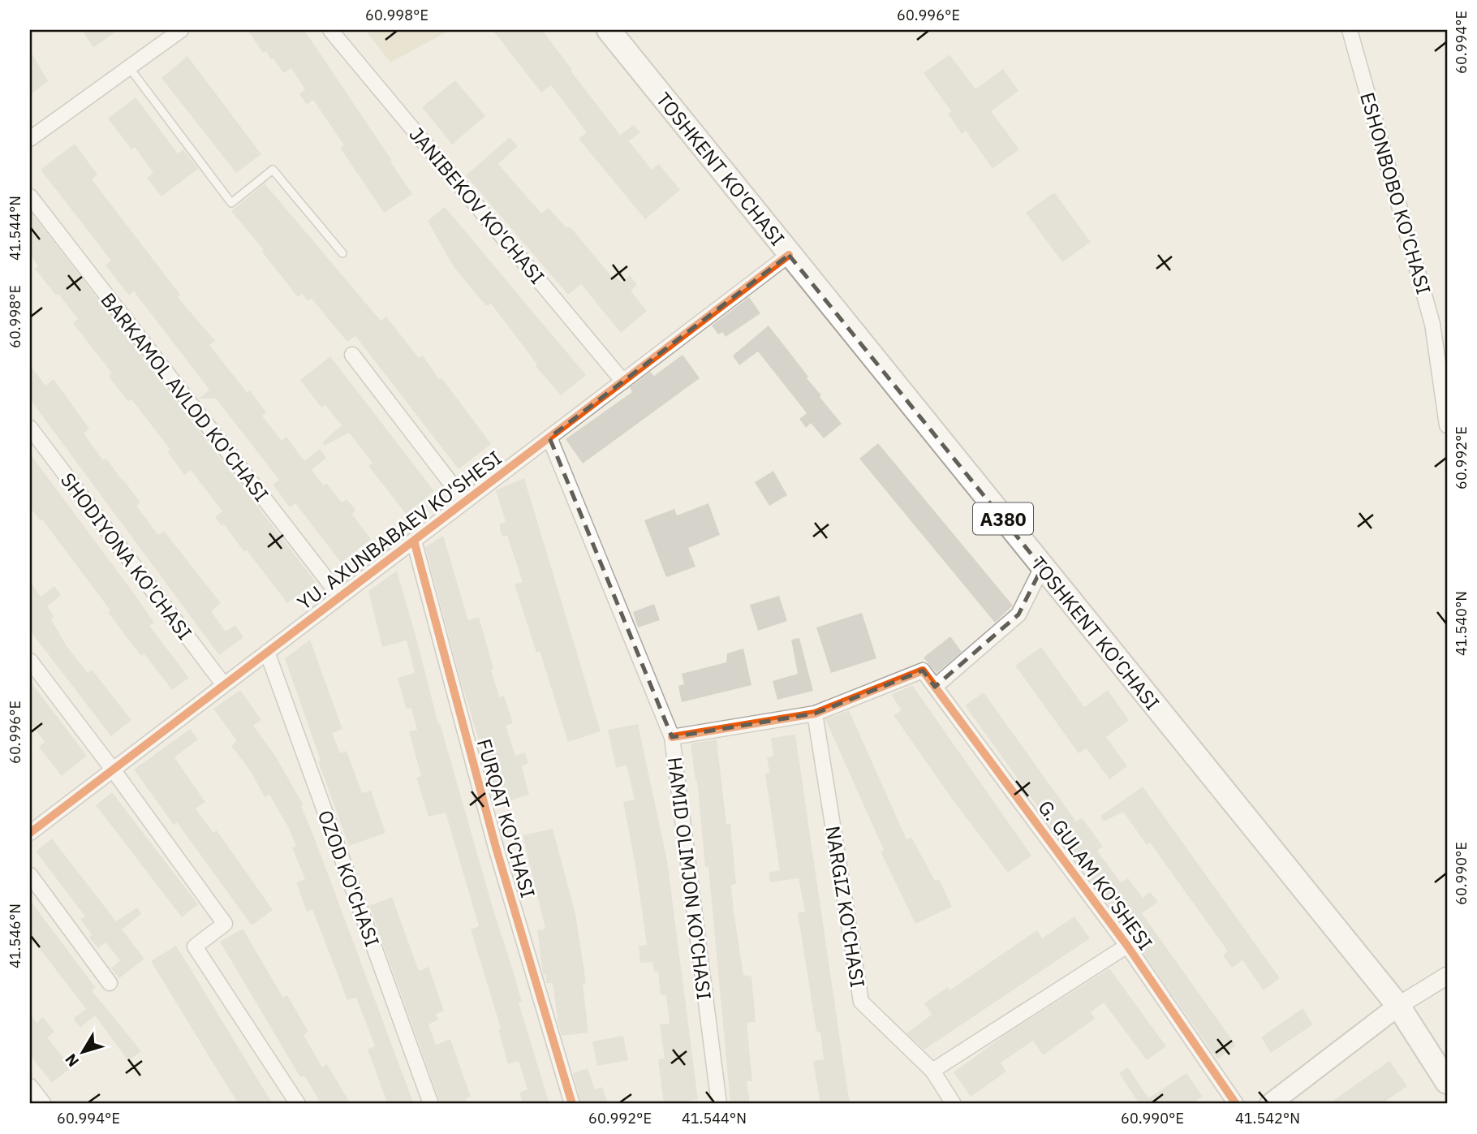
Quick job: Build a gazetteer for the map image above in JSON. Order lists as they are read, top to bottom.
{
  "streets": {
    "highway": ["TOSHKENT KO'CHASI", "A380"],
    "street": [
      "ESHONBOBO KO'CHASI",
      "JANIBEKOV KO'CHASI",
      "BARKAMOL AVLOD KO'CHASI",
      "YU. AXUNBABAEV KO'SHESI",
      "SHODIYONA KO'CHASI",
      "FURQAT KO'CHASI",
      "G. GULAM KO'SHESI",
      "OZOD KO'CHASI",
      "HAMID OLIMJON KO'CHASI",
      "NARGIZ KO'CHASI"
    ]
  },
  "crossings": [
    ["TOSHKENT KO'CHASI", "YU. AXUNBABAEV KO'SHESI"],
    ["JANIBEKOV KO'CHASI", "YU. AXUNBABAEV KO'SHESI"],
    ["BARKAMOL AVLOD KO'CHASI", "YU. AXUNBABAEV KO'SHESI"],
    ["YU. AXUNBABAEV KO'SHESI", "SHODIYONA KO'CHASI"],
    ["YU. AXUNBABAEV KO'SHESI", "FURQAT KO'CHASI"],
    ["YU. AXUNBABAEV KO'SHESI", "OZOD KO'CHASI"],
    ["YU. AXUNBABAEV KO'SHESI", "HAMID OLIMJON KO'CHASI"],
    ["G. GULAM KO'SHESI", "NARGIZ KO'CHASI"]
  ],
  "north": "bottom left",
  "coordinates": [
    "60.998°E",
    "60.996°E",
    "60.994°E",
    "41.544°N",
    "60.992°E",
    "41.540°N",
    "60.990°E",
    "41.546°N",
    "41.542°N"
  ]
}
